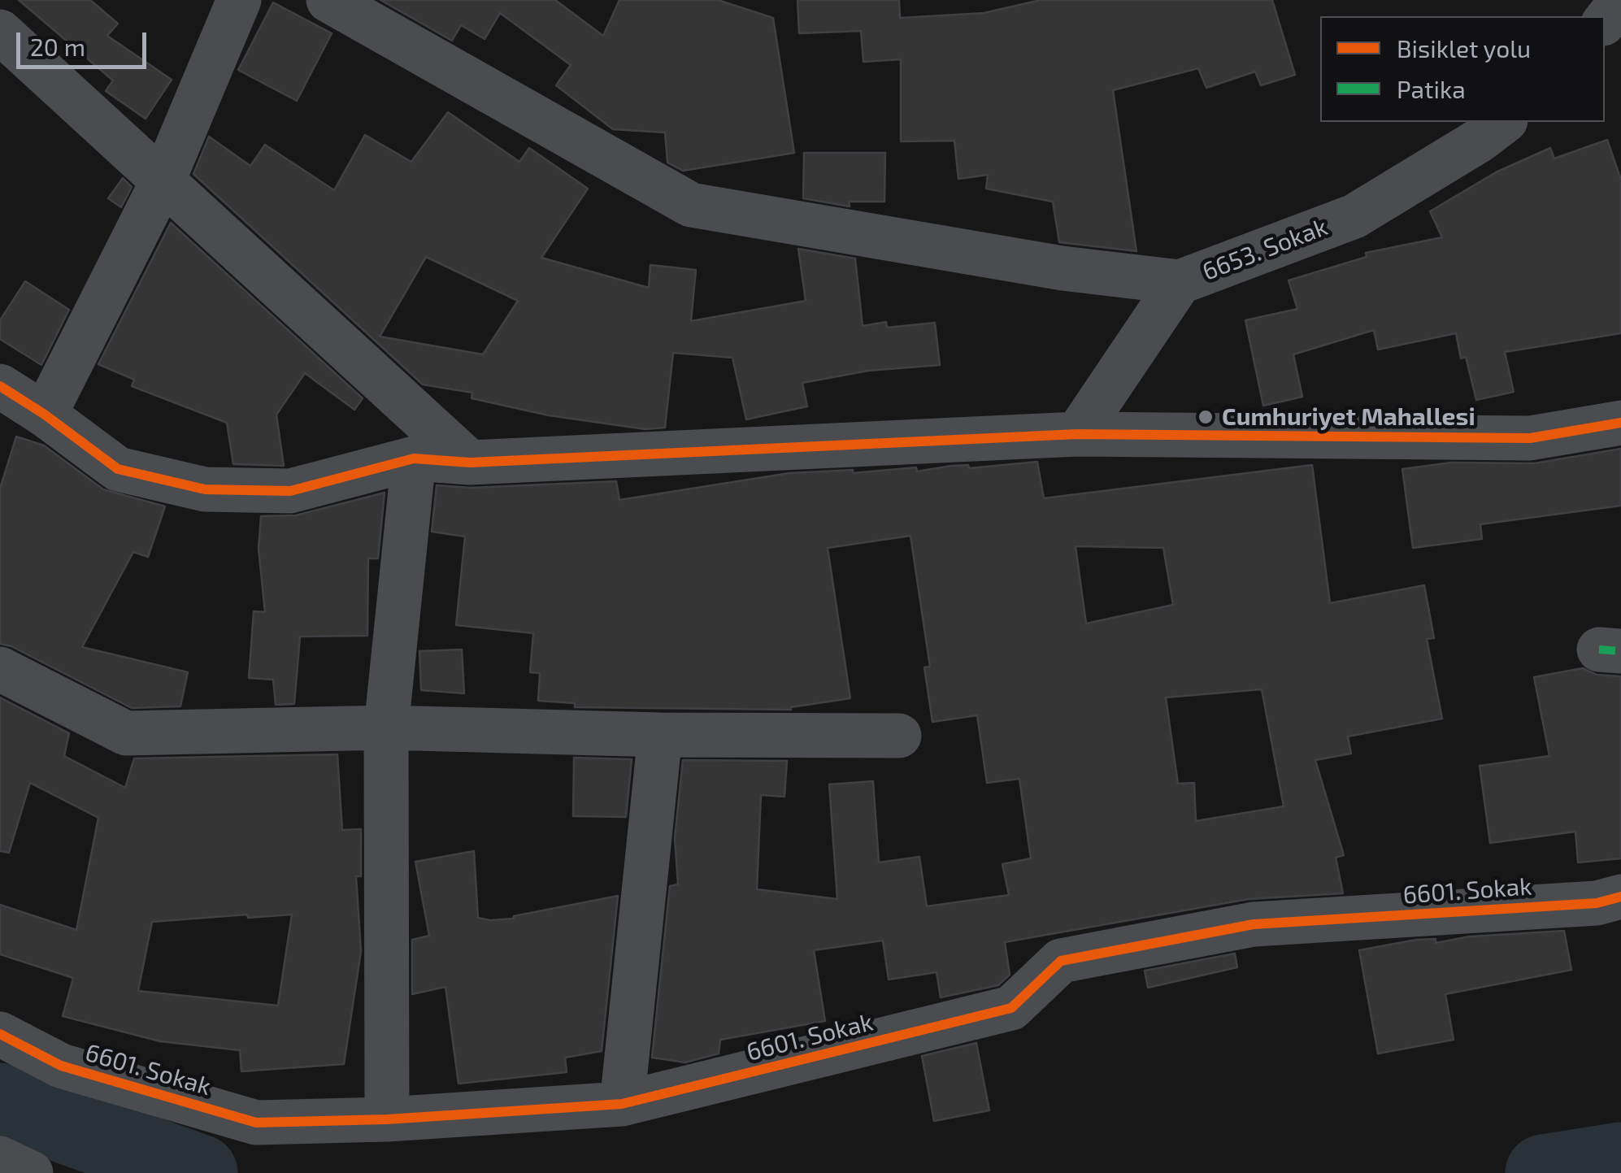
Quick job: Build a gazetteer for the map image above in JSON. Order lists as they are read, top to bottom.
{
  "streets": {
    "street": ["6653. Sokak", "6601. Sokak"]
  },
  "places": ["Cumhuriyet Mahallesi"],
  "legend": ["Bisiklet yolu", "Patika"],
  "scale_bar": "20 m"
}
